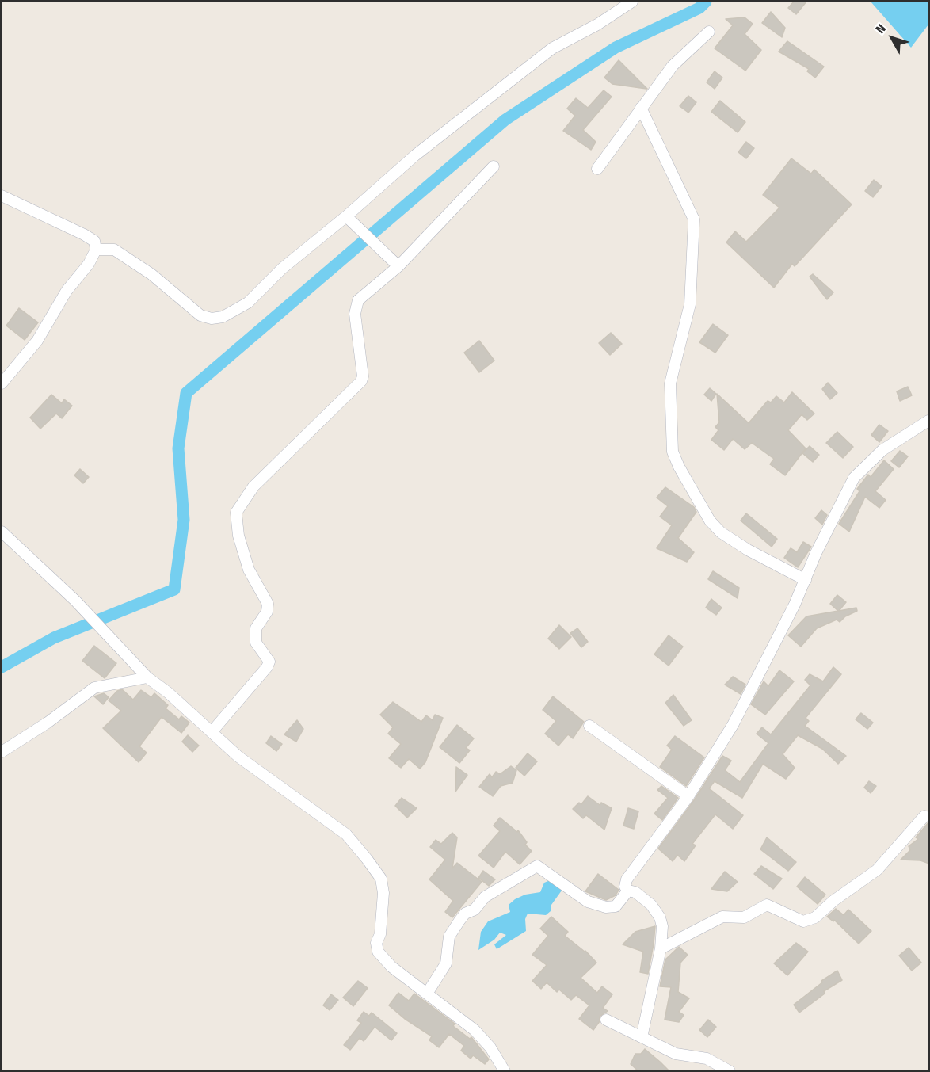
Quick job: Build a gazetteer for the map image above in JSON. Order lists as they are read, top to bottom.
{
  "north": "top left"
}
